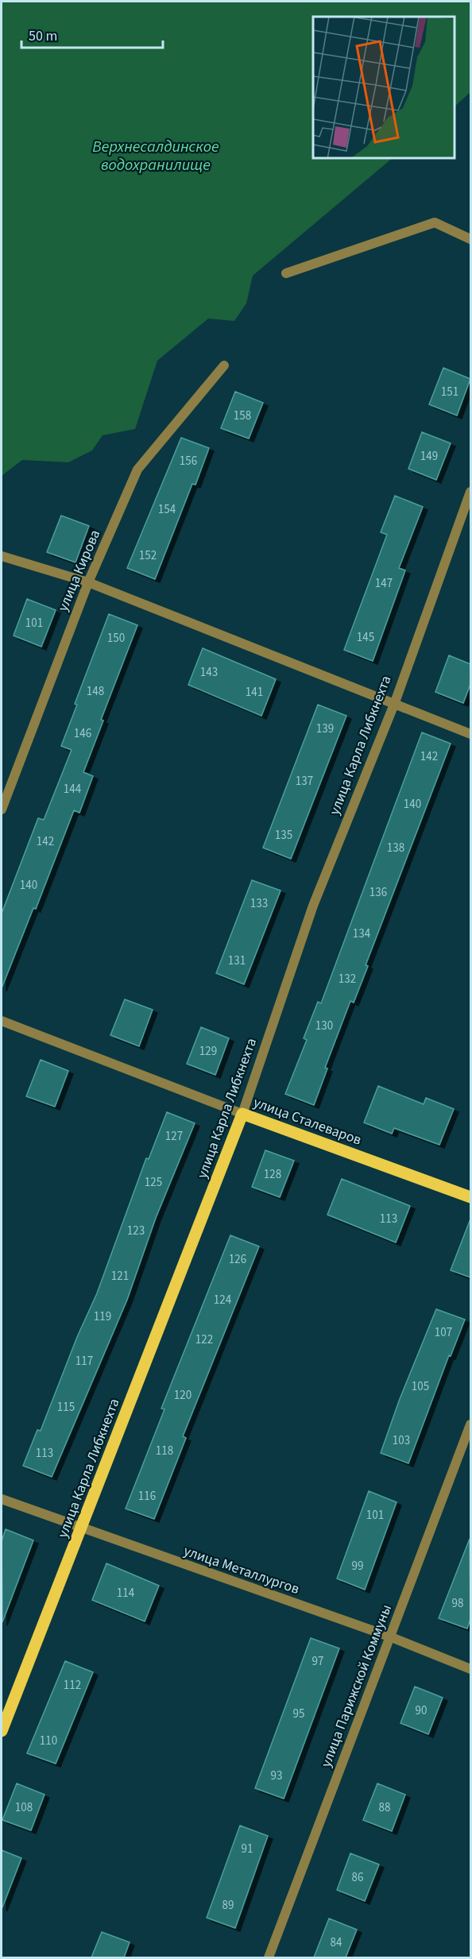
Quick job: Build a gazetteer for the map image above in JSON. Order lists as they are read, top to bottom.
{
  "streets": {
    "main road": ["улица Карла Либкнехта", "улица Сталеваров"],
    "street": ["улица Кирова", "улица Металлургов", "улица Парижской Коммуны"]
  },
  "crossings": [
    ["улица Карла Либкнехта", "улица Сталеваров"],
    ["улица Карла Либкнехта", "улица Металлургов"],
    ["улица Металлургов", "улица Парижской Коммуны"]
  ],
  "water": ["Верхнесалдинское водохранилище"],
  "house_numbers": [
    "151",
    "158",
    "149",
    "156",
    "154",
    "152",
    "147",
    "101",
    "145",
    "150",
    "143",
    "148",
    "141",
    "139",
    "146",
    "142",
    "137",
    "144",
    "140",
    "135",
    "142",
    "138",
    "140",
    "136",
    "133",
    "134",
    "131",
    "132",
    "130",
    "129",
    "127",
    "128",
    "125",
    "113",
    "123",
    "126",
    "121",
    "124",
    "119",
    "107",
    "122",
    "117",
    "105",
    "120",
    "115",
    "103",
    "118",
    "113",
    "116",
    "101",
    "99",
    "114",
    "98",
    "97",
    "112",
    "90",
    "95",
    "110",
    "93",
    "108",
    "88",
    "91",
    "86",
    "89",
    "84"
  ],
  "scale_bar": "50 m"
}
